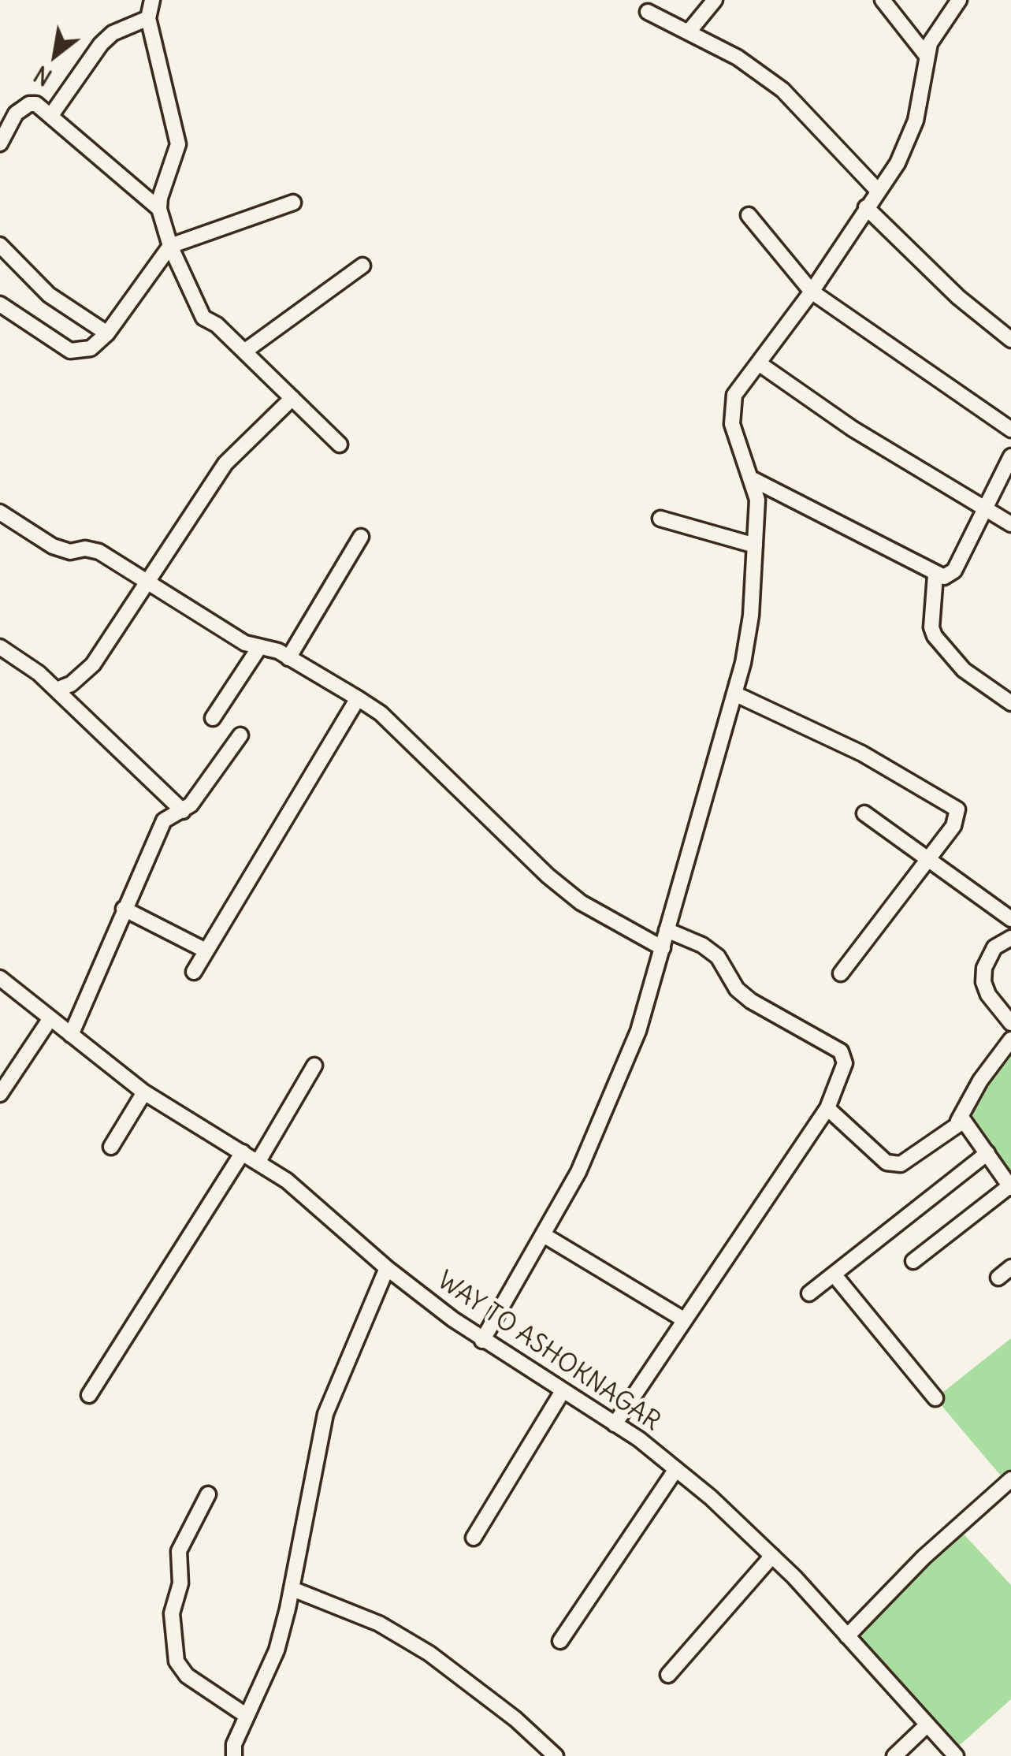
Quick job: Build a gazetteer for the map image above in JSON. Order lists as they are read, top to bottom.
{
  "streets": {
    "street": ["WAY TO ASHOKNAGAR"]
  },
  "north": "bottom left"
}
